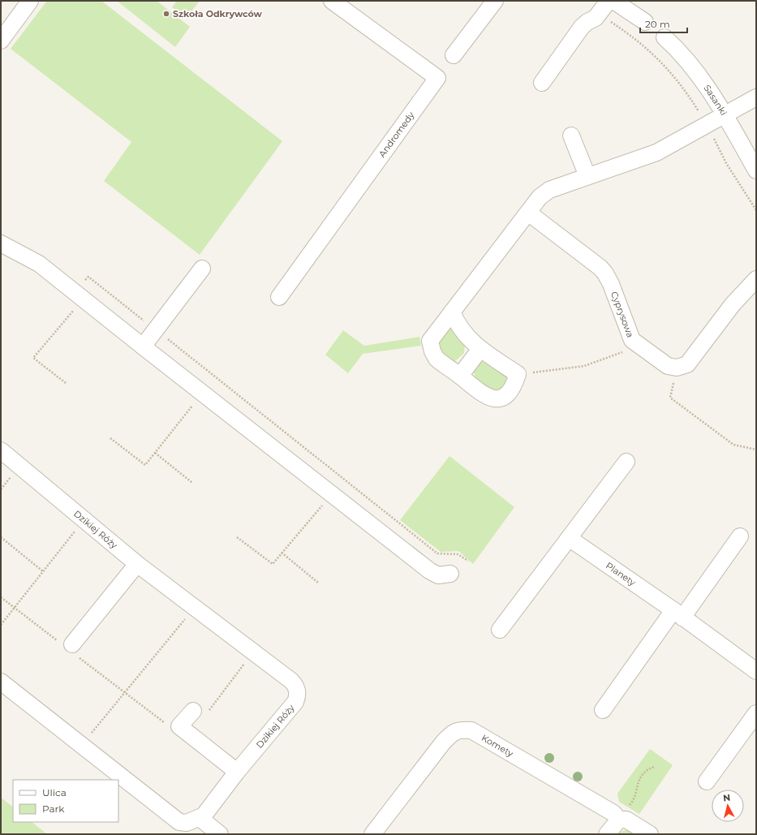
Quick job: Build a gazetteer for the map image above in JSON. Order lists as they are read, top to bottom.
{
  "streets": {
    "street": [
      "Sasanki",
      "Andromedy",
      "Cyprysowa",
      "Dzikiej Róży",
      "Planety",
      "Komety"
    ]
  },
  "places": ["Szkoła Odkrywców"],
  "legend": ["Ulica", "Park"],
  "scale_bar": "20 m",
  "north": "top"
}
